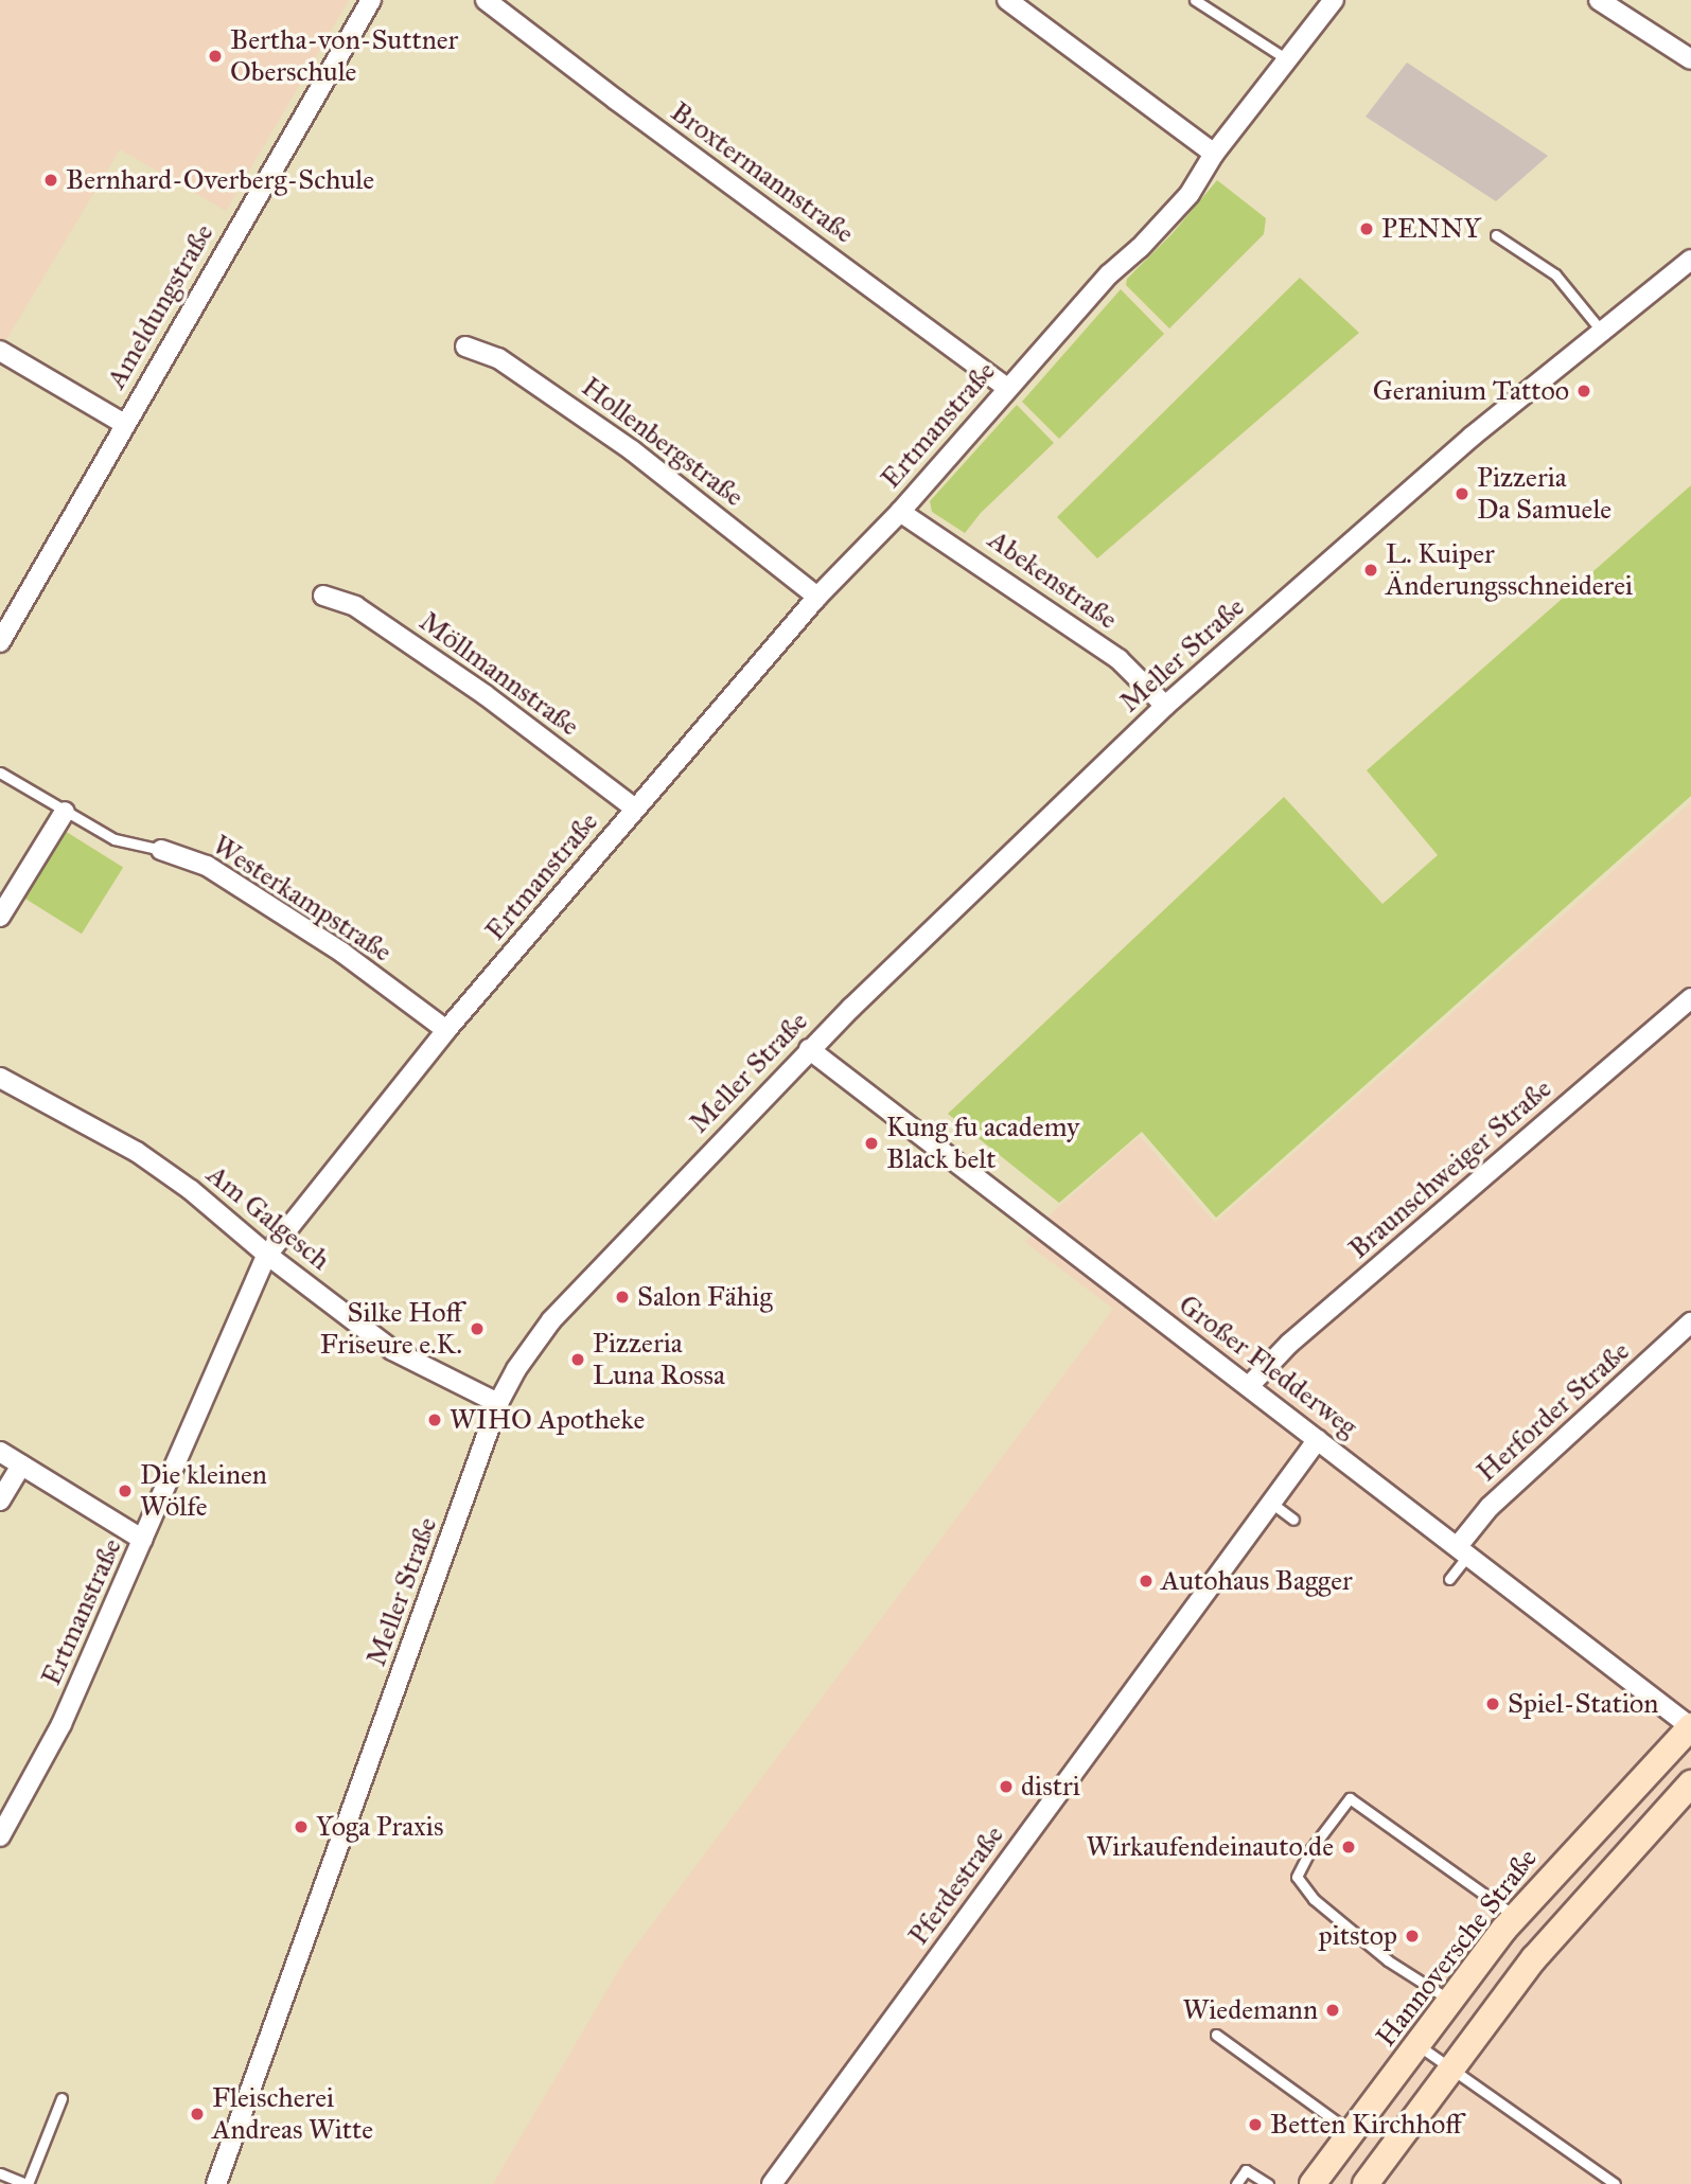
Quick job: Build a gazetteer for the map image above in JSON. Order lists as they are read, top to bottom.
{
  "streets": {
    "main road": ["Hannoversche Straße"],
    "street": [
      "Broxtermannstraße",
      "Ameldungstraße",
      "Ertmanstraße",
      "Hollenbergstraße",
      "Abekenstraße",
      "Meller Straße",
      "Möllmannstraße",
      "Westerkampstraße",
      "Braunschweiger Straße",
      "Am Galgesch",
      "Großer Fledderweg",
      "Herforder Straße",
      "Pferdestraße"
    ]
  },
  "crossings": [
    ["Broxtermannstraße", "Ertmanstraße"],
    ["Ertmanstraße", "Hollenbergstraße"],
    ["Ertmanstraße", "Abekenstraße"],
    ["Ertmanstraße", "Möllmannstraße"],
    ["Ertmanstraße", "Westerkampstraße"],
    ["Ertmanstraße", "Am Galgesch"],
    ["Abekenstraße", "Meller Straße"],
    ["Meller Straße", "Am Galgesch"],
    ["Meller Straße", "Großer Fledderweg"],
    ["Braunschweiger Straße", "Großer Fledderweg"],
    ["Großer Fledderweg", "Herforder Straße"],
    ["Großer Fledderweg", "Pferdestraße"],
    ["Großer Fledderweg", "Hannoversche Straße"]
  ],
  "places": [
    "Bertha-von-Suttner Oberschule",
    "Bernhard-Overberg-Schule",
    "PENNY",
    "Geranium Tattoo",
    "Pizzeria Da Samuele",
    "L. Kuiper Änderungsschneiderei",
    "Kung fu academy Black belt",
    "Salon Fähig",
    "Silke Hoff Friseure e.K.",
    "Pizzeria Luna Rossa",
    "WIHO Apotheke",
    "Die kleinen Wölfe",
    "Autohaus Bagger",
    "Spiel-Station",
    "distri",
    "Yoga Praxis",
    "Wirkaufendeinauto.de",
    "pitstop",
    "Wiedemann",
    "Fleischerei Andreas Witte",
    "Betten Kirchhoff"
  ]
}
